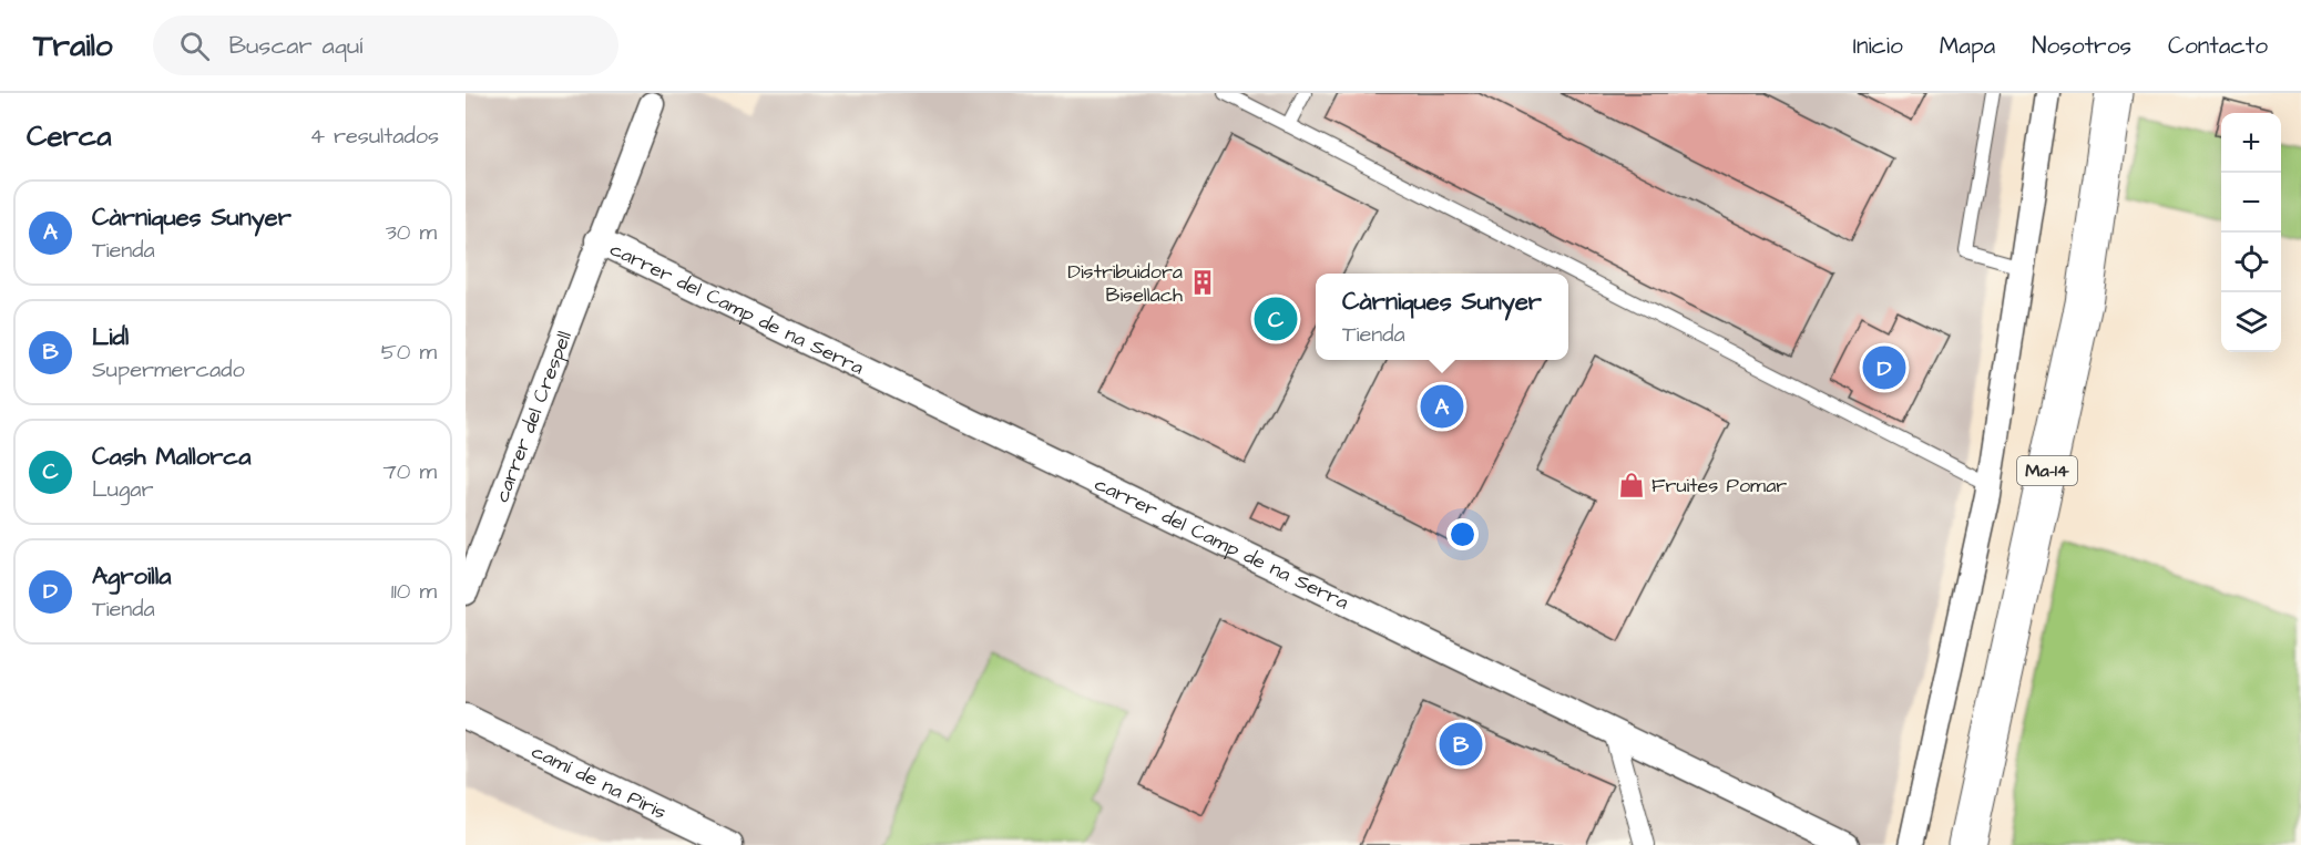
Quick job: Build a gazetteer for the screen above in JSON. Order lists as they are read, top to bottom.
{
  "streets": {
    "main road": ["Ma-14"],
    "street": ["carrer del Camp de na Serra", "carrer del Crespell", "camí de na Piris"]
  },
  "crossings": [
    ["carrer del Camp de na Serra", "carrer del Crespell"]
  ],
  "places": {
    "building": ["Distribuidora Bisellach"],
    "shop": ["Fruites Pomar"]
  },
  "page": {
    "header": "Trailo",
    "search": "Buscar aquí",
    "nav": [
      "Inicio",
      "Mapa",
      "Nosotros",
      "Contacto"
    ],
    "heading": ["Cerca", "4 resultados"],
    "map_buttons": ["+", "−"],
    "list": [
      {
        "mark": "A",
        "name": "Càrniques Sunyer",
        "note": "Tienda",
        "value": "30 m"
      },
      {
        "mark": "B",
        "name": "Lidl",
        "note": "Supermercado",
        "value": "50 m"
      },
      {
        "mark": "C",
        "name": "Cash Mallorca",
        "note": "Lugar",
        "value": "70 m"
      },
      {
        "mark": "D",
        "name": "Agroilla",
        "note": "Tienda",
        "value": "110 m"
      }
    ],
    "popup": ["Càrniques Sunyer", "Tienda"],
    "pins": [
      "C",
      "D",
      "A",
      "B"
    ]
  }
}
